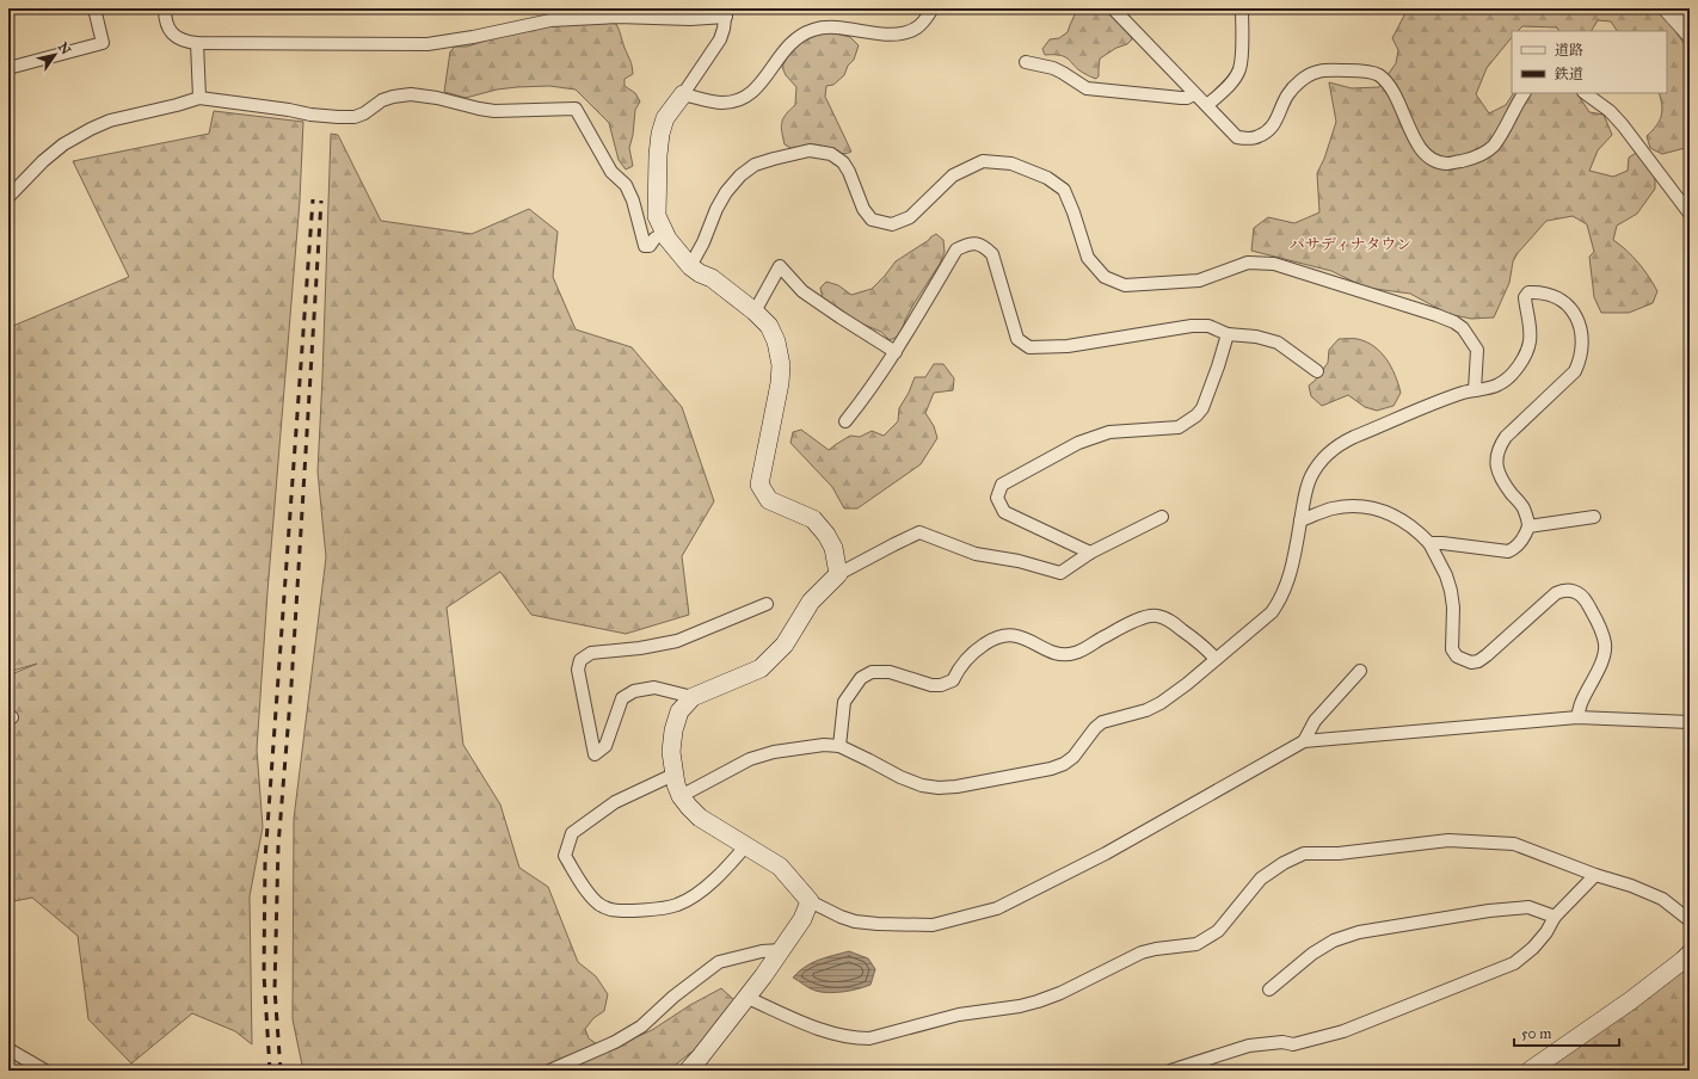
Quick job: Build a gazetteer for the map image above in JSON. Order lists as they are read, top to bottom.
{
  "districts": ["パサディナタウン"],
  "legend": ["道路", "鉄道"],
  "scale_bar": "50 m",
  "north": "top right"
}
